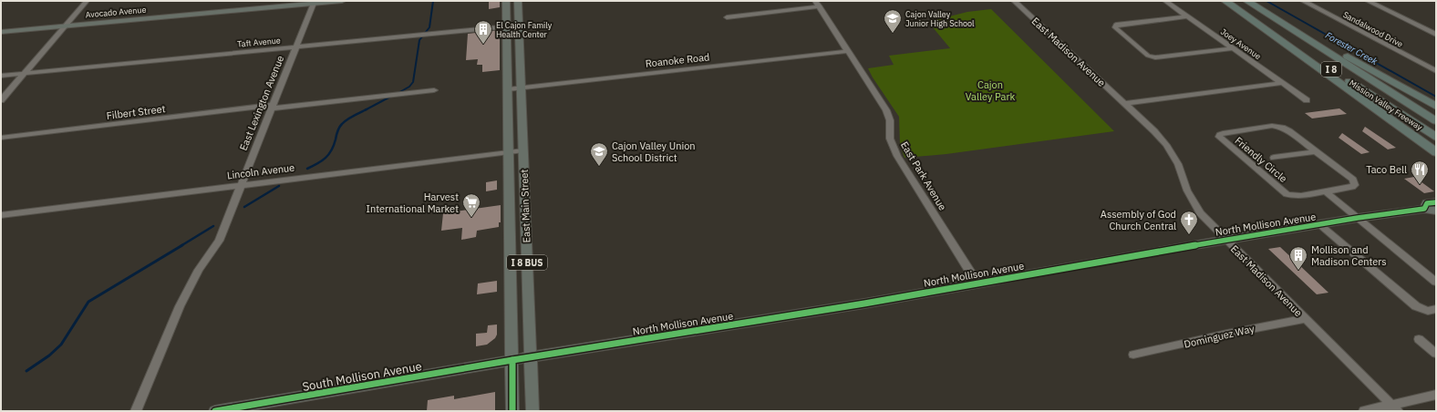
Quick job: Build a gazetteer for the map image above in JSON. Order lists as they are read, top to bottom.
{
  "streets": {
    "highway": ["I 8", "Mission Valley Freeway"],
    "main road": [
      "Avocado Avenue",
      "East Main Street",
      "North Mollison Avenue",
      "I 8 BUS",
      "South Mollison Avenue"
    ],
    "street": [
      "Sandalwood Drive",
      "Taft Avenue",
      "Joey Avenue",
      "East Madison Avenue",
      "Roanoke Road",
      "East Lexington Avenue",
      "Filbert Street",
      "Friendly Circle",
      "Lincoln Avenue",
      "East Park Avenue",
      "Dominguez Way"
    ]
  },
  "crossings": [
    ["Avocado Avenue", "East Lexington Avenue"],
    ["Taft Avenue", "East Lexington Avenue"],
    ["Taft Avenue", "East Main Street"],
    ["East Madison Avenue", "North Mollison Avenue"],
    ["East Madison Avenue", "Dominguez Way"],
    ["Roanoke Road", "East Park Avenue"],
    ["Roanoke Road", "East Main Street"],
    ["East Lexington Avenue", "Filbert Street"],
    ["East Lexington Avenue", "Lincoln Avenue"],
    ["Lincoln Avenue", "East Main Street"],
    ["East Park Avenue", "North Mollison Avenue"],
    ["East Main Street", "North Mollison Avenue"],
    ["East Main Street", "South Mollison Avenue"],
    ["North Mollison Avenue", "South Mollison Avenue"]
  ],
  "water": ["Forester Creek"],
  "parks": ["Cajon Valley Park"],
  "places": {
    "school or university": ["Cajon Valley Junior High School", "Cajon Valley Union School District"],
    "building": ["El Cajon Family Health Center", "Mollison and Madison Centers"],
    "restaurant": ["Taco Bell"],
    "supermarket": ["Harvest International Market"],
    "church": ["Assembly of God Church Central"]
  }
}
